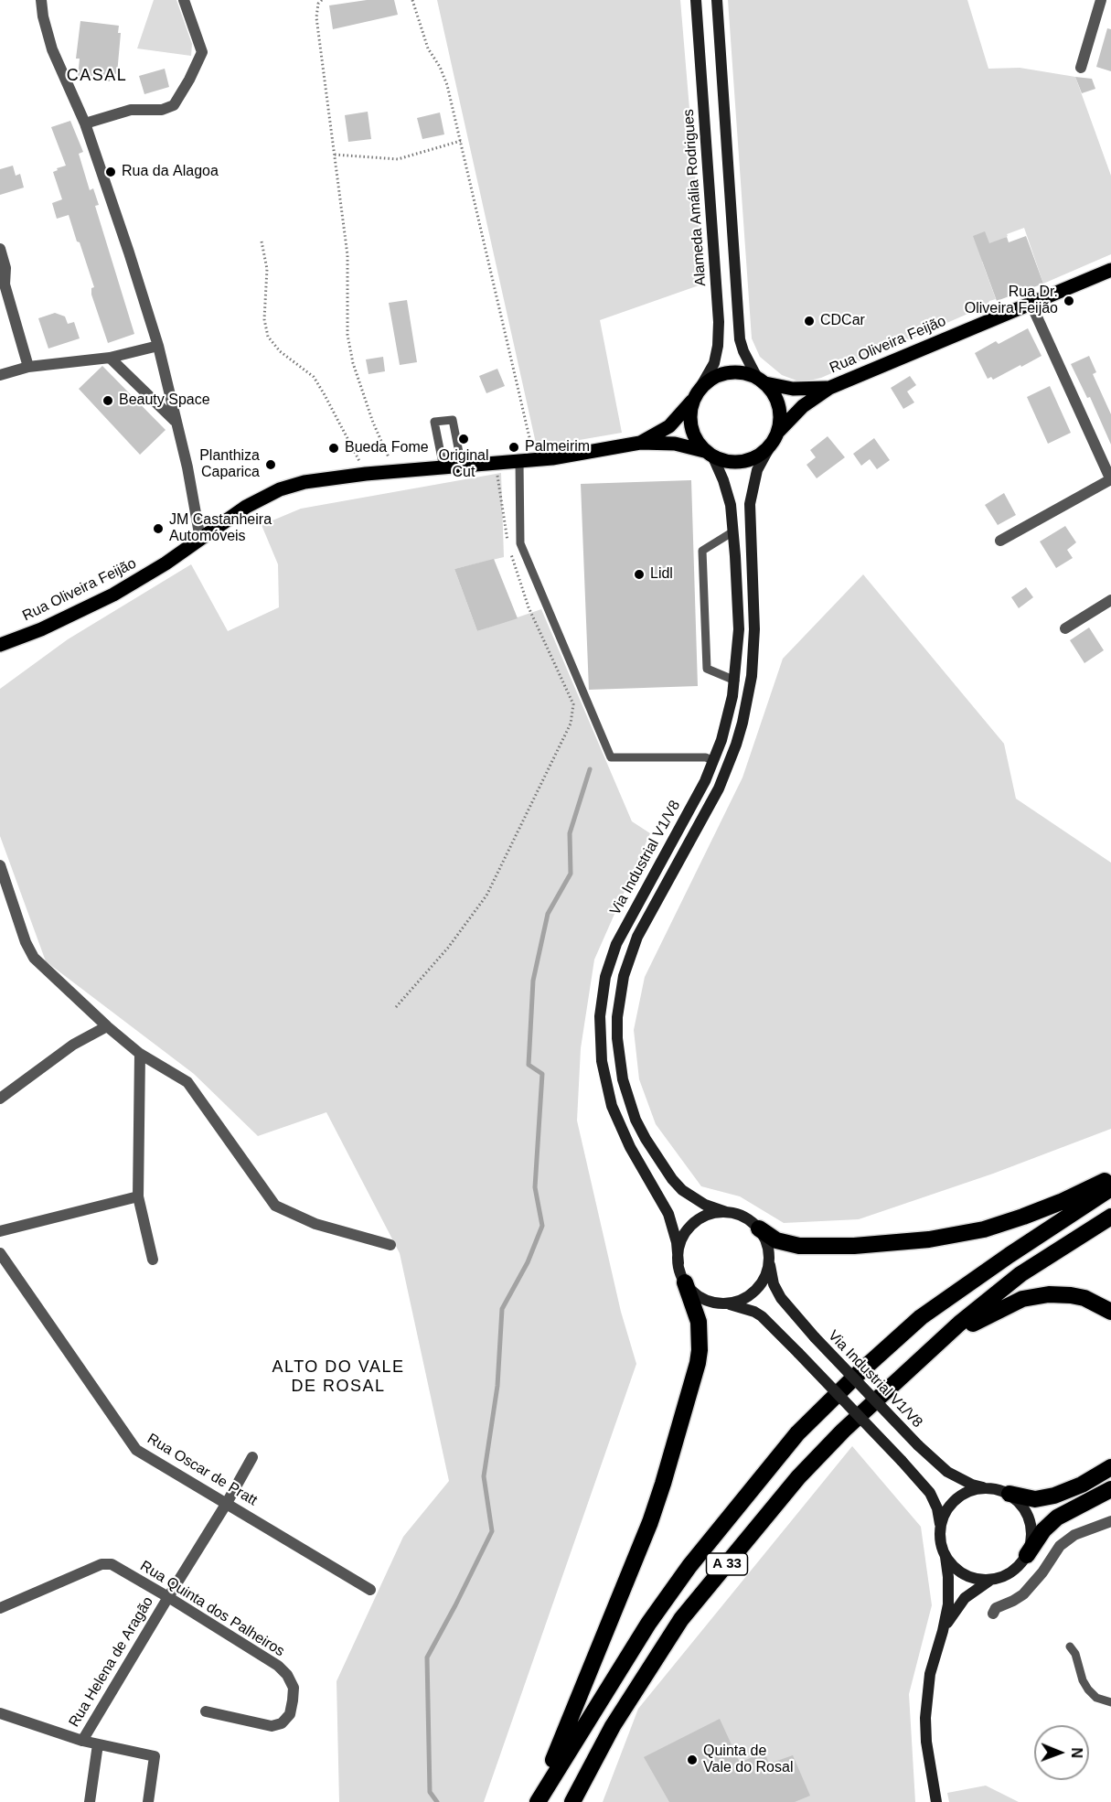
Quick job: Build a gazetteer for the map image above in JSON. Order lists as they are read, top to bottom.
{
  "streets": {
    "highway": ["A 33"],
    "main road": ["Alameda Amália Rodrigues", "Rua Oliveira Feijão", "Via Industrial V1/V8"],
    "street": ["Rua Oscar de Pratt", "Rua Quinta dos Palheiros", "Rua Helena de Aragão"]
  },
  "crossings": [
    ["Alameda Amália Rodrigues", "Rua Oliveira Feijão"],
    ["Alameda Amália Rodrigues", "Via Industrial V1/V8"],
    ["Rua Oliveira Feijão", "Via Industrial V1/V8"],
    ["Rua Oscar de Pratt", "Rua Helena de Aragão"],
    ["Rua Quinta dos Palheiros", "Rua Helena de Aragão"]
  ],
  "districts": ["CASAL", "ALTO DO VALE DE ROSAL"],
  "places": [
    "Rua da Alagoa",
    "Rua Dr. Oliveira Feijão",
    "CDCar",
    "Beauty Space",
    "Original Cut",
    "Palmeirim",
    "Bueda Fome",
    "Planthiza Caparica",
    "JM Castanheira Automóveis",
    "Lidl",
    "Quinta de Vale do Rosal"
  ],
  "north": "right"
}
